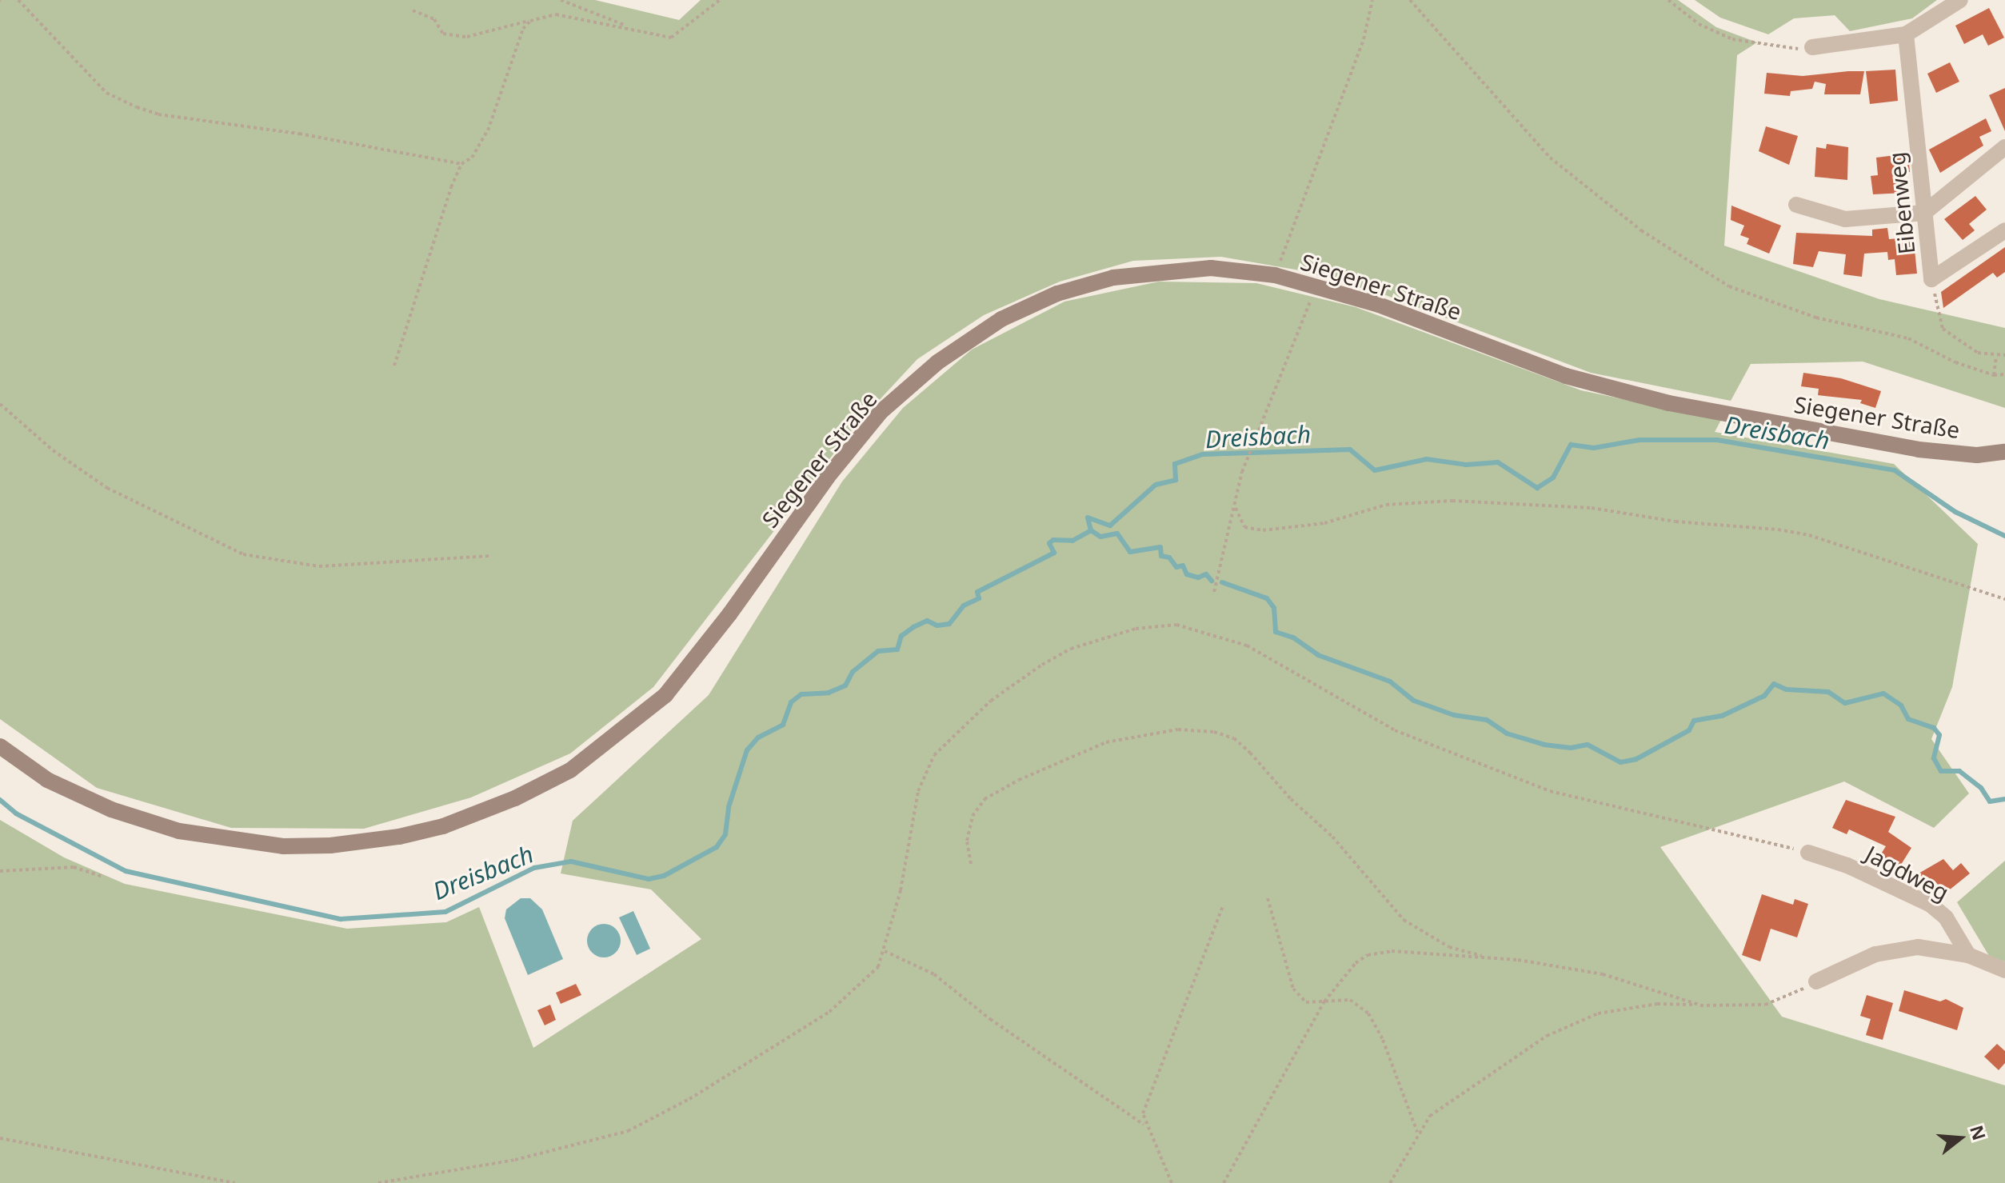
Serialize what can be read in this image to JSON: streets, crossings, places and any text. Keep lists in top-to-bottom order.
{
  "streets": {
    "main road": ["Siegener Straße"],
    "street": ["Eibenweg", "Jagdweg"]
  },
  "water": ["Dreisbach"],
  "north": "right"
}
